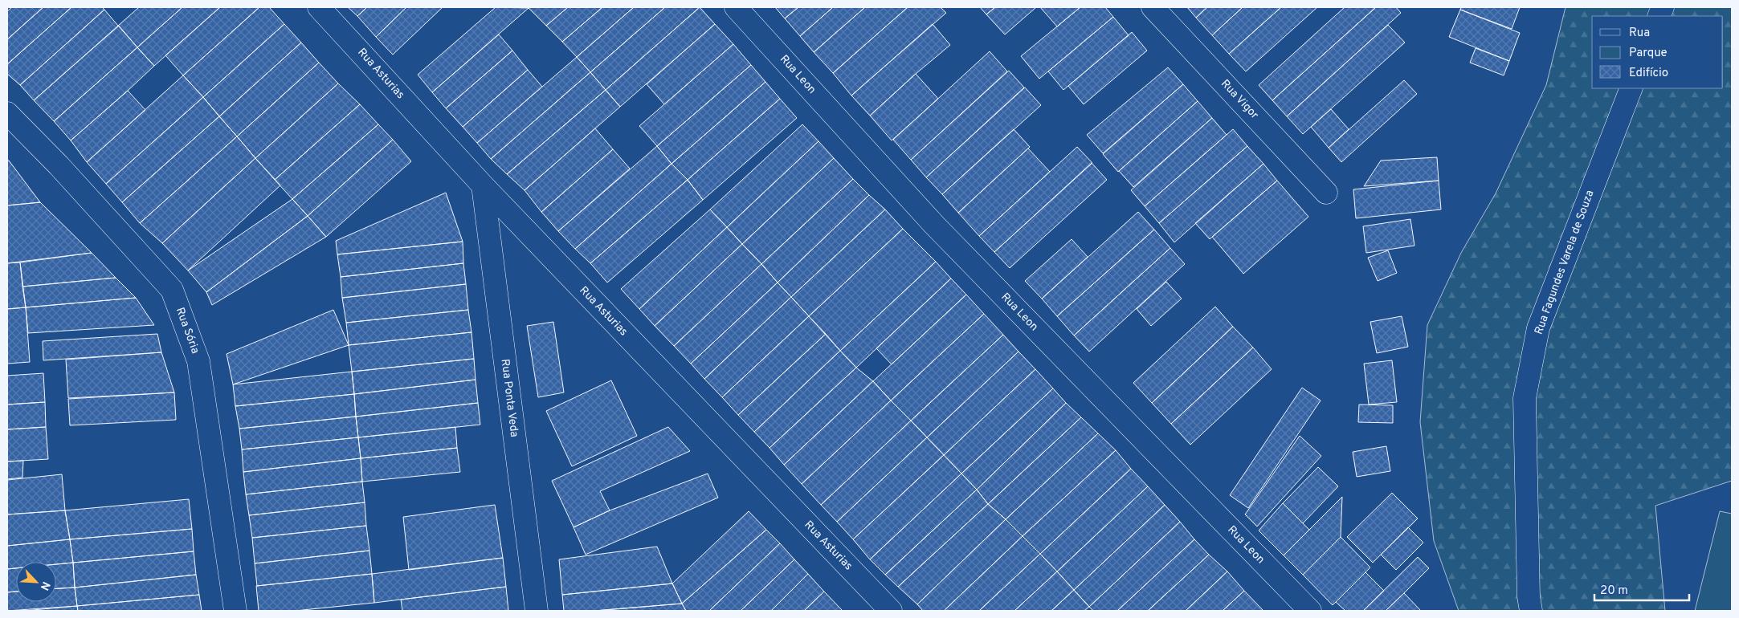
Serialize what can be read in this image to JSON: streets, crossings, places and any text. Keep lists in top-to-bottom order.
{
  "streets": {
    "street": [
      "Rua Asturias",
      "Rua Leon",
      "Rua Vigor",
      "Rua Fagundes Varela de Souza",
      "Rua Sória",
      "Rua Ponta Veda"
    ]
  },
  "crossings": [
    ["Rua Asturias", "Rua Ponta Veda"]
  ],
  "legend": ["Rua", "Parque", "Edifício"],
  "scale_bar": "20 m",
  "north": "bottom right"
}
